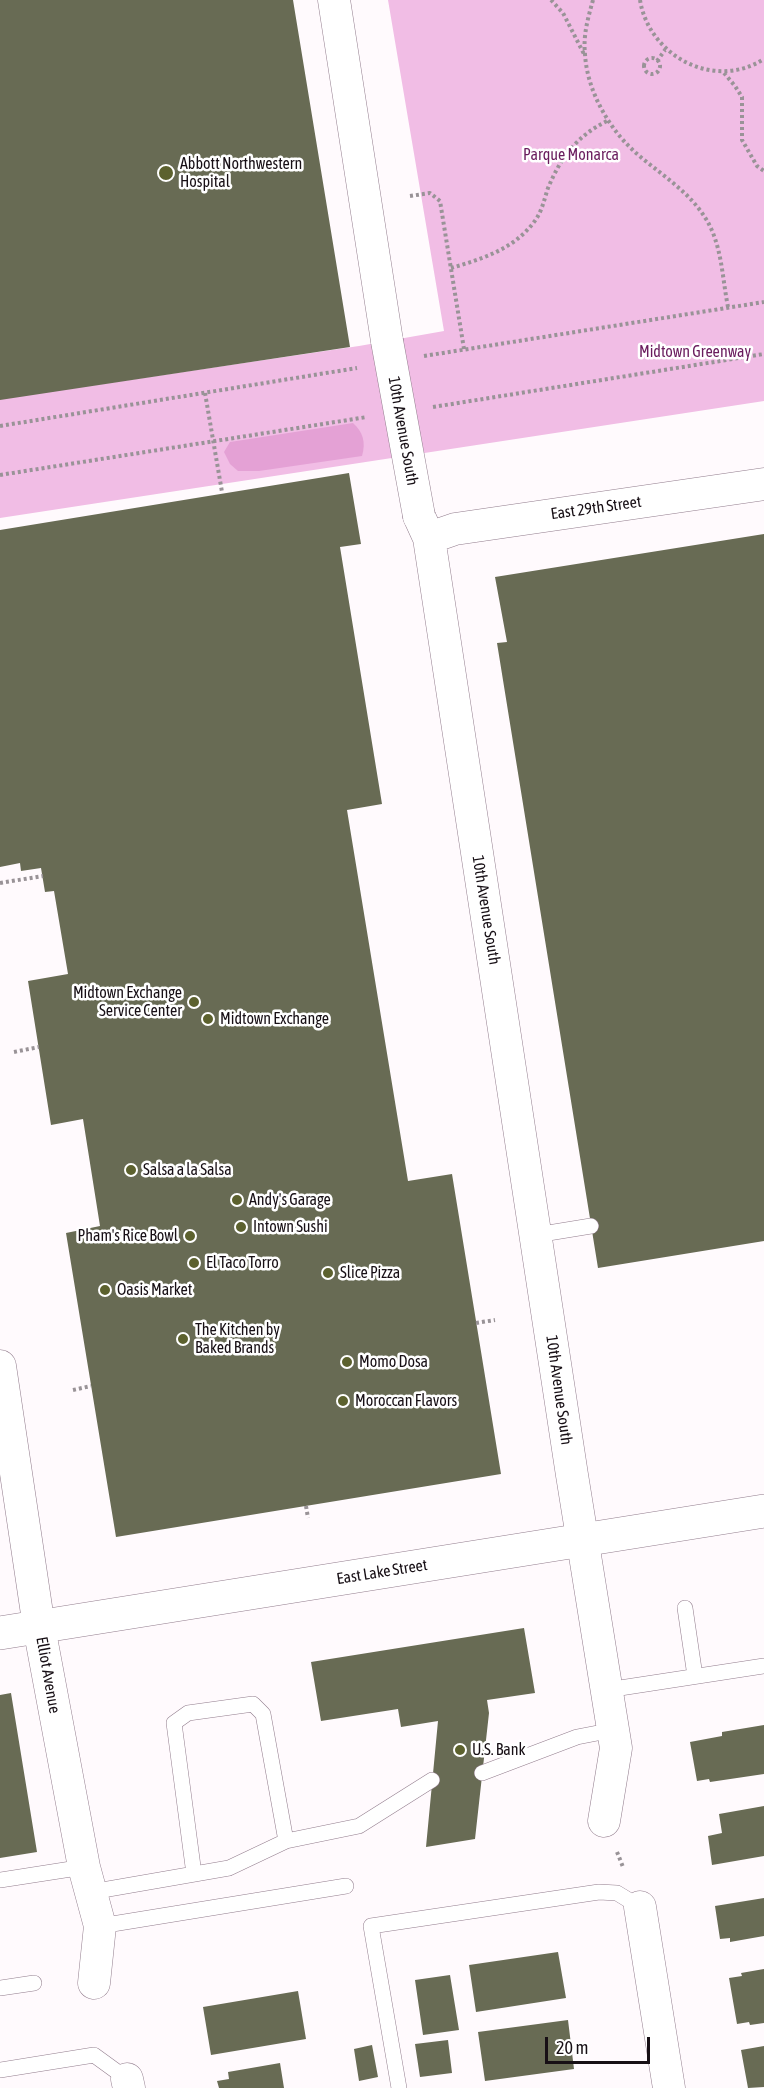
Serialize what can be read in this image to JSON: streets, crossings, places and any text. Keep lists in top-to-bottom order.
{
  "streets": {
    "main road": ["East Lake Street"],
    "street": ["10th Avenue South", "East 29th Street", "Elliot Avenue"]
  },
  "crossings": [
    ["10th Avenue South", "East 29th Street"],
    ["10th Avenue South", "East Lake Street"],
    ["East Lake Street", "Elliot Avenue"]
  ],
  "parks": ["Parque Monarca", "Midtown Greenway"],
  "places": [
    "Abbott Northwestern Hospital",
    "Midtown Exchange Service Center",
    "Midtown Exchange",
    "Salsa a la Salsa",
    "Andy's Garage",
    "Intown Sushi",
    "Pham's Rice Bowl",
    "El Taco Torro",
    "Slice Pizza",
    "Oasis Market",
    "The Kitchen by Baked Brands",
    "Momo Dosa",
    "Moroccan Flavors",
    "U.S. Bank"
  ],
  "scale_bar": "20 m"
}
